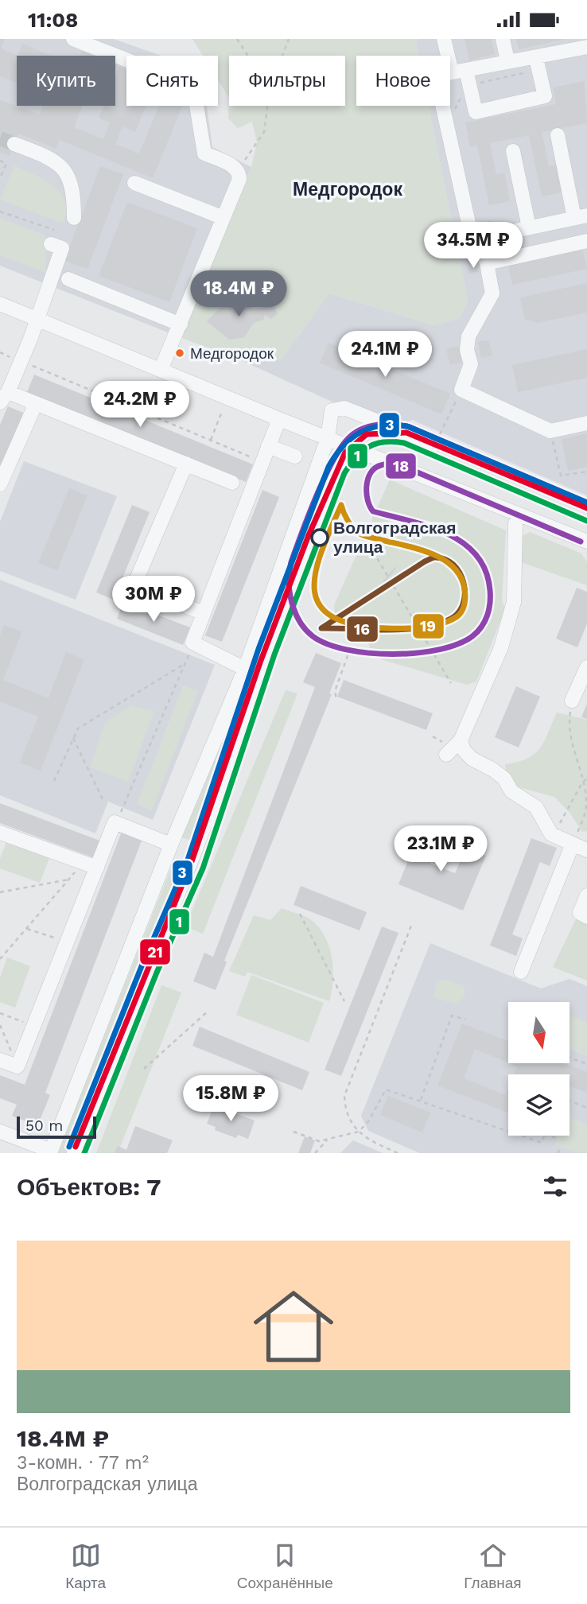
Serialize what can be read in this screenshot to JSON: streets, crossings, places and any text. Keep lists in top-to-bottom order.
{
  "districts": ["Медгородок"],
  "places": ["Медгородок", "Волгоградская улица"],
  "lines": [
    "transit line 18",
    "transit line 3",
    "transit line 21",
    "transit line 1",
    "transit line 19",
    "transit line 16"
  ],
  "scale_bar": "50 m",
  "north": "bottom",
  "page": {
    "status": "11:08",
    "chip": [
      "Купить",
      "Снять",
      "Фильтры",
      "Новое"
    ],
    "price": [
      "34.5M ₽",
      "18.4M ₽",
      "24.1M ₽",
      "24.2M ₽",
      "30M ₽",
      "23.1M ₽",
      "15.8M ₽"
    ],
    "scale": "50 m",
    "heading": "Объектов: 7",
    "list": [
      {
        "name": "18.4M ₽",
        "note": "3-комн. · 77 m² · Волгоградская улица"
      }
    ],
    "tabs": ["Карта", "Сохранённые", "Главная"]
  }
}
